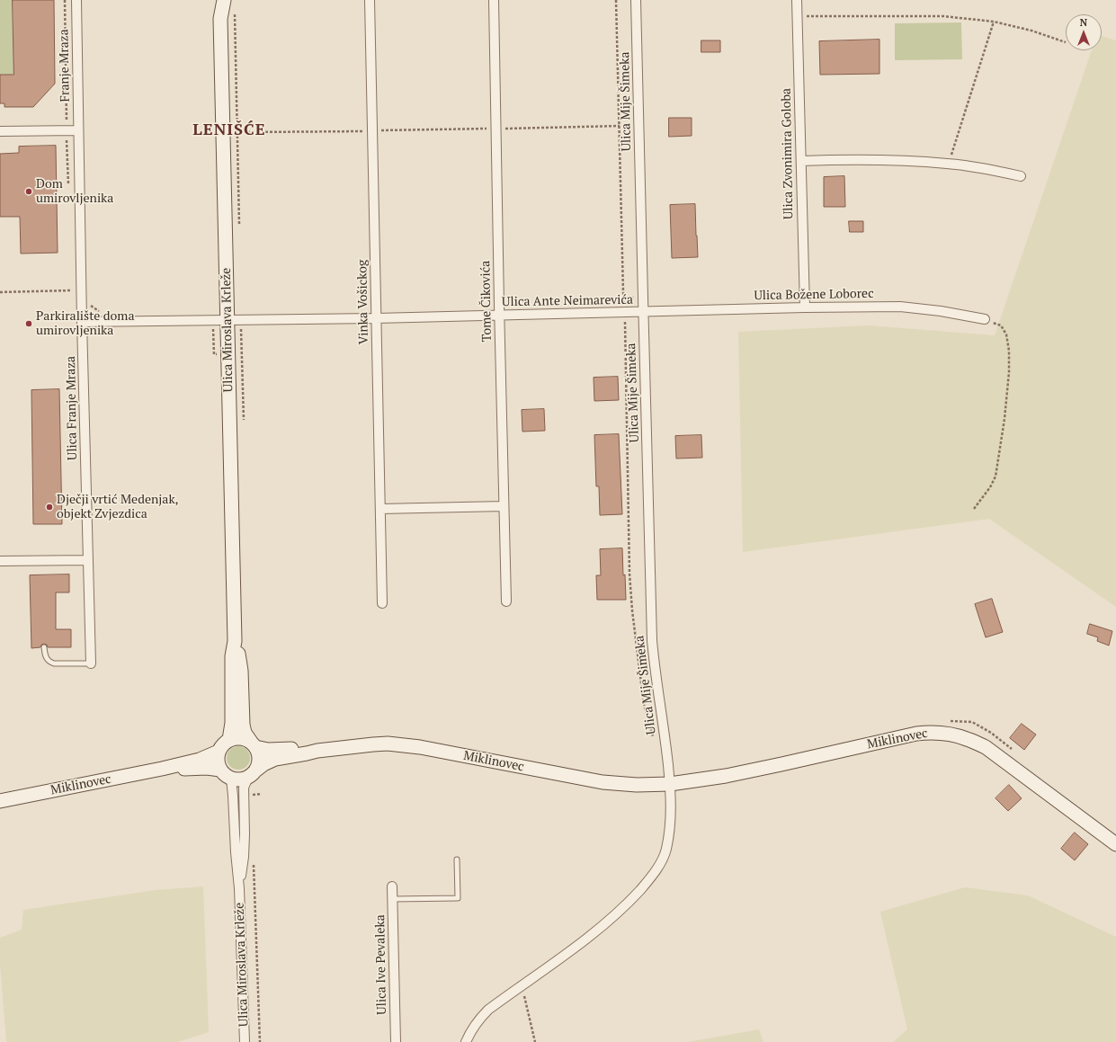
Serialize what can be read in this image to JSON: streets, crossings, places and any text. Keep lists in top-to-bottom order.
{
  "streets": {
    "main road": ["Ulica Miroslava Krleže", "Miklinovec"],
    "street": [
      "Franje Mraza",
      "Ulica Mije Šimeka",
      "Ulica Zvonimira Goloba",
      "Ulica Božene Loborec",
      "Tome Čikovića",
      "Ulica Ante Neimarevića",
      "Vinka Vošickog",
      "Ulica Franje Mraza",
      "Ulica Ive Pevaleka"
    ]
  },
  "crossings": [
    ["Franje Mraza", "Ulica Franje Mraza"],
    ["Ulica Mije Šimeka", "Ulica Božene Loborec"],
    ["Ulica Mije Šimeka", "Ulica Ante Neimarevića"],
    ["Ulica Mije Šimeka", "Miklinovec"],
    ["Ulica Zvonimira Goloba", "Ulica Božene Loborec"],
    ["Ulica Božene Loborec", "Ulica Ante Neimarevića"],
    ["Tome Čikovića", "Ulica Ante Neimarevića"],
    ["Ulica Ante Neimarevića", "Vinka Vošickog"],
    ["Ulica Ante Neimarevića", "Ulica Miroslava Krleže"],
    ["Ulica Ante Neimarevića", "Ulica Franje Mraza"],
    ["Ulica Miroslava Krleže", "Miklinovec"]
  ],
  "districts": ["LENIŠĆE"],
  "places": ["Dom umirovljenika", "Parkiralište doma umirovljenika", "Dječji vrtić Medenjak, objekt Zvjezdica"],
  "north": "top"
}
